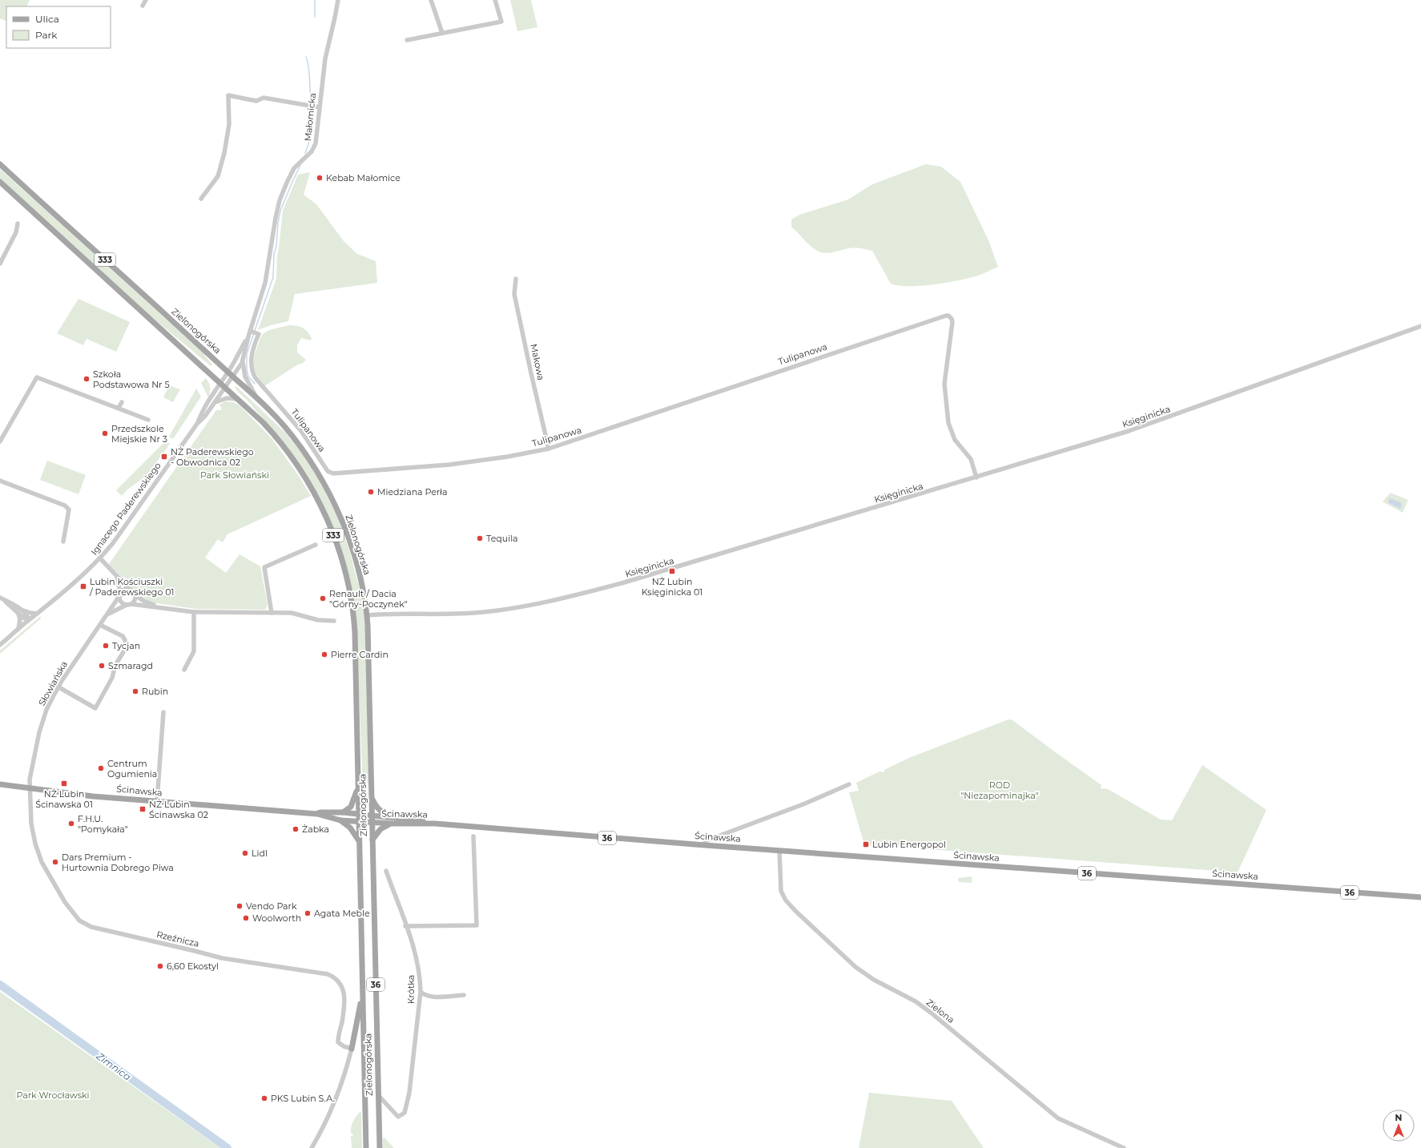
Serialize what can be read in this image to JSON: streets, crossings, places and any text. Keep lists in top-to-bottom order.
{
  "streets": {
    "main road": [
      "333",
      "Zielonogórska",
      "Ścinawska",
      "36"
    ],
    "street": [
      "Małomicka",
      "Tulipanowa",
      "Makowa",
      "Księginicka",
      "Ignacego Paderewskiego",
      "Słowiańska",
      "Rzeźnicza",
      "Krótka",
      "Zielona"
    ]
  },
  "crossings": [
    ["Małomicka", "Zielonogórska"],
    ["Małomicka", "Tulipanowa"],
    ["Małomicka", "Ignacego Paderewskiego"],
    ["Zielonogórska", "Księginicka"],
    ["Zielonogórska", "Ścinawska"],
    ["Zielonogórska", "36"],
    ["Zielonogórska", "Krótka"],
    ["Tulipanowa", "Makowa"],
    ["Tulipanowa", "Księginicka"],
    ["Słowiańska", "Ścinawska"],
    ["Słowiańska", "Rzeźnicza"],
    ["Ścinawska", "36"],
    ["Ścinawska", "Rzeźnicza"],
    ["Ścinawska", "Zielona"]
  ],
  "water": ["Zimnica"],
  "parks": ["Park Słowiański", "ROD \"Niezapominajka\"", "Park Wrocławski"],
  "places": {
    "other": [
      "Kebab Małomice",
      "Szkoła Podstawowa Nr 5",
      "Przedszkole Miejskie Nr 3",
      "Miedziana Perła",
      "Tequila",
      "Renault / Dacia \"Górny-Poczynek\"",
      "Tycjan",
      "Pierre Cardin",
      "Szmaragd",
      "Rubin",
      "Centrum Ogumienia",
      "F.H.U. \"Pomykała\"",
      "Żabka",
      "Lidl",
      "Dars Premium - Hurtownia Dobrego Piwa",
      "Vendo Park",
      "Agata Meble",
      "Woolworth",
      "6,60 Ekostyl",
      "PKS Lubin S.A."
    ],
    "transit": [
      "NŻ Paderewskiego - Obwodnica 02",
      "NŻ Lubin Księginicka 01",
      "Lubin Kościuszki / Paderewskiego 01",
      "NŻ Lubin Ścinawska 01",
      "NŻ Lubin Ścinawska 02",
      "Lubin Energopol"
    ]
  },
  "legend": ["Ulica", "Park"],
  "north": "top"
}
